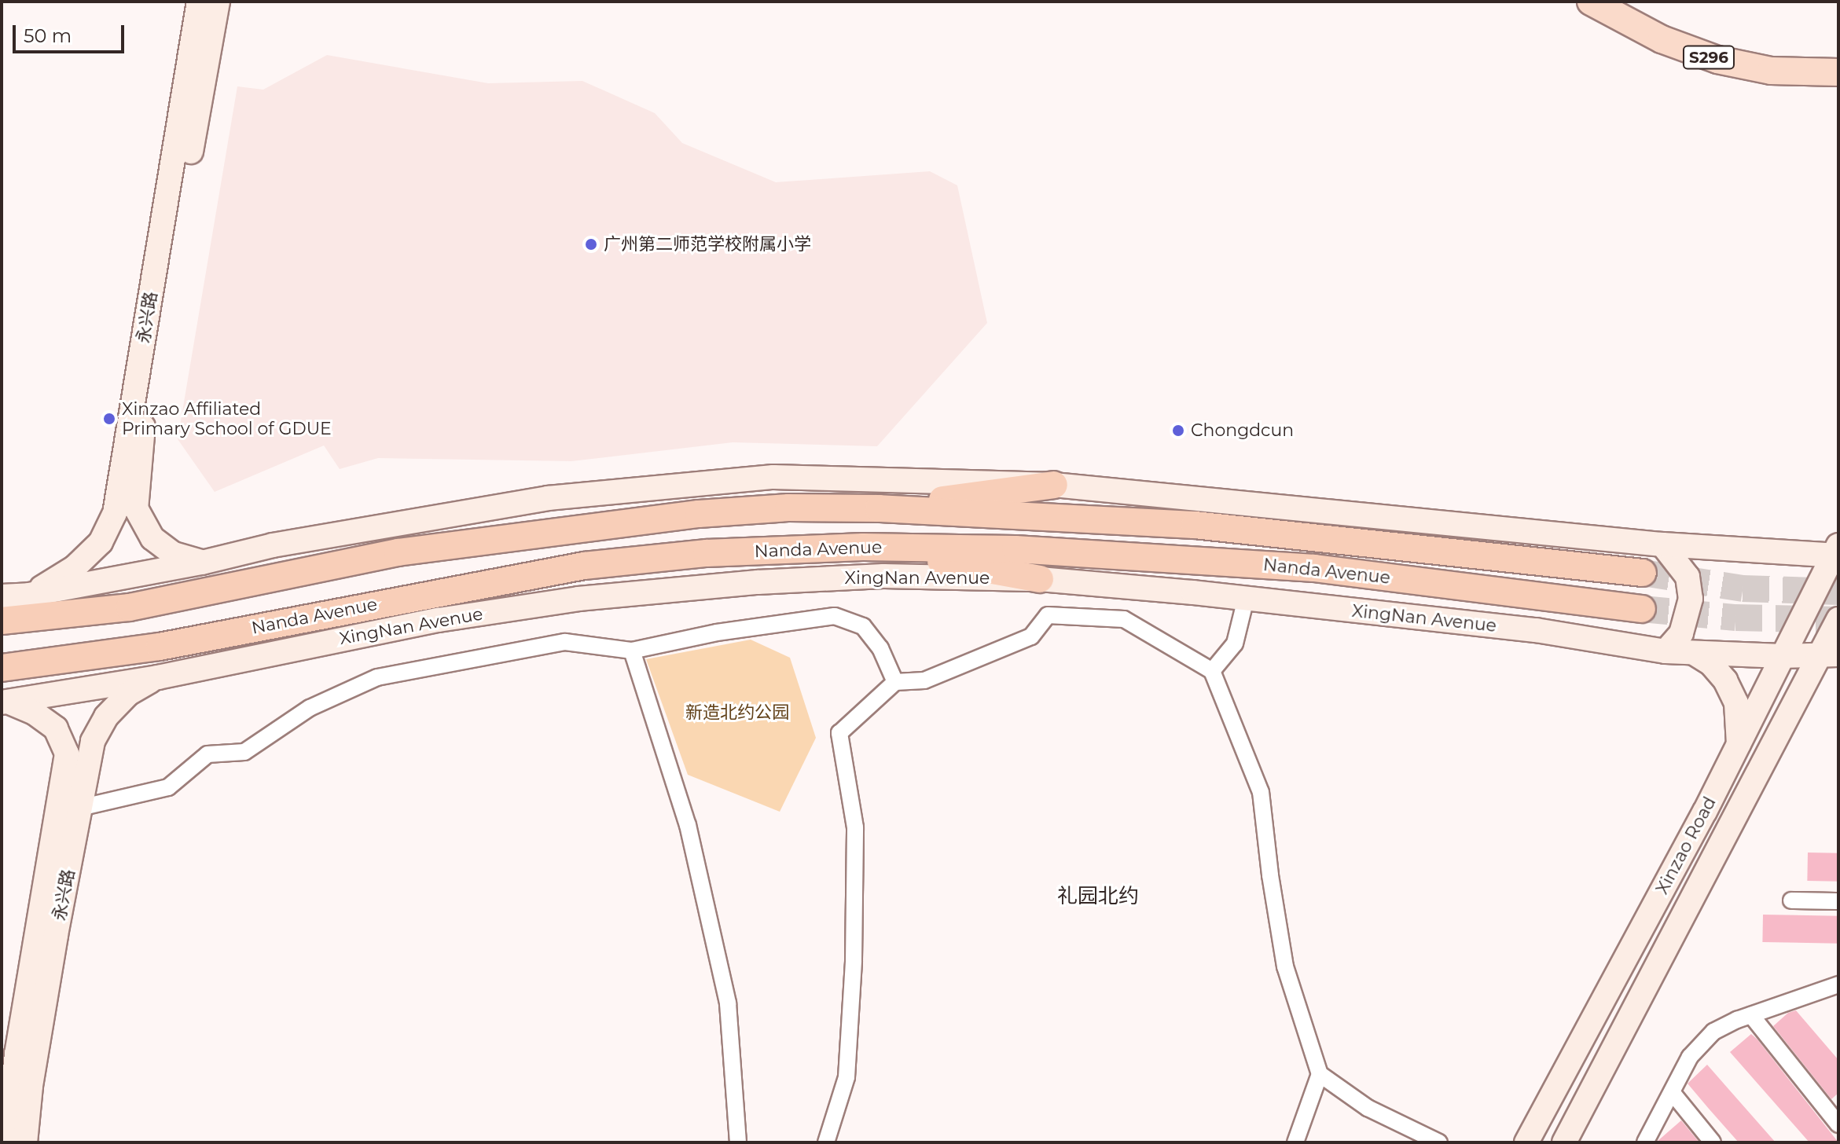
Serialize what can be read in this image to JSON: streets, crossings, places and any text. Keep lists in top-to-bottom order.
{
  "streets": {
    "highway": ["Nanda Avenue"],
    "main road": [
      "S296",
      "永兴路",
      "XingNan Avenue",
      "Xinzao Road"
    ]
  },
  "crossings": [
    ["永兴路", "XingNan Avenue"],
    ["XingNan Avenue", "Xinzao Road"]
  ],
  "districts": ["礼园北约"],
  "parks": ["新造北约公园"],
  "places": ["广州第二师范学校附属小学", "Xinzao Affiliated Primary School of GDUE", "Chongdcun"],
  "scale_bar": "50 m"
}
